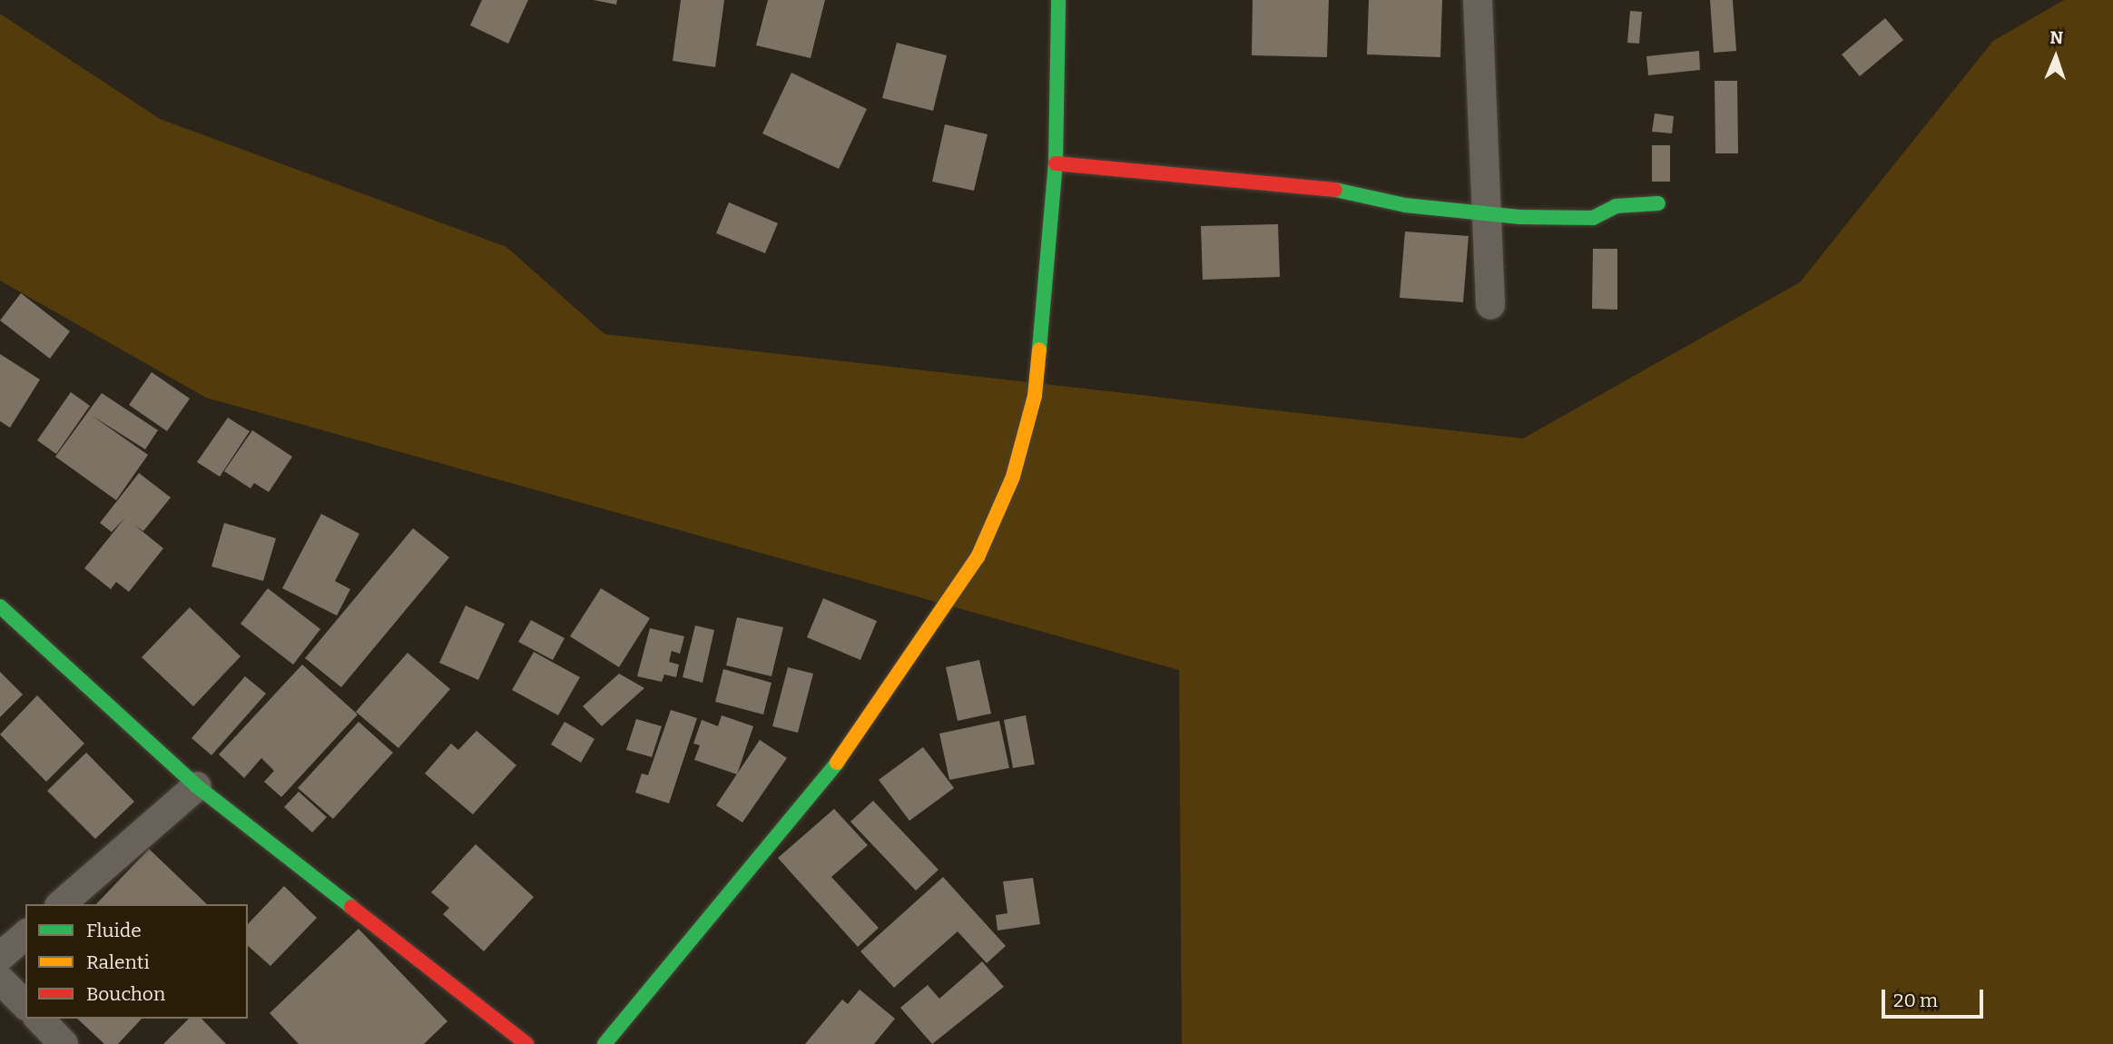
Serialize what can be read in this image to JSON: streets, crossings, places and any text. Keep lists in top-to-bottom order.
{
  "legend": ["Fluide", "Ralenti", "Bouchon"],
  "scale_bar": "20 m",
  "north": "top"
}
